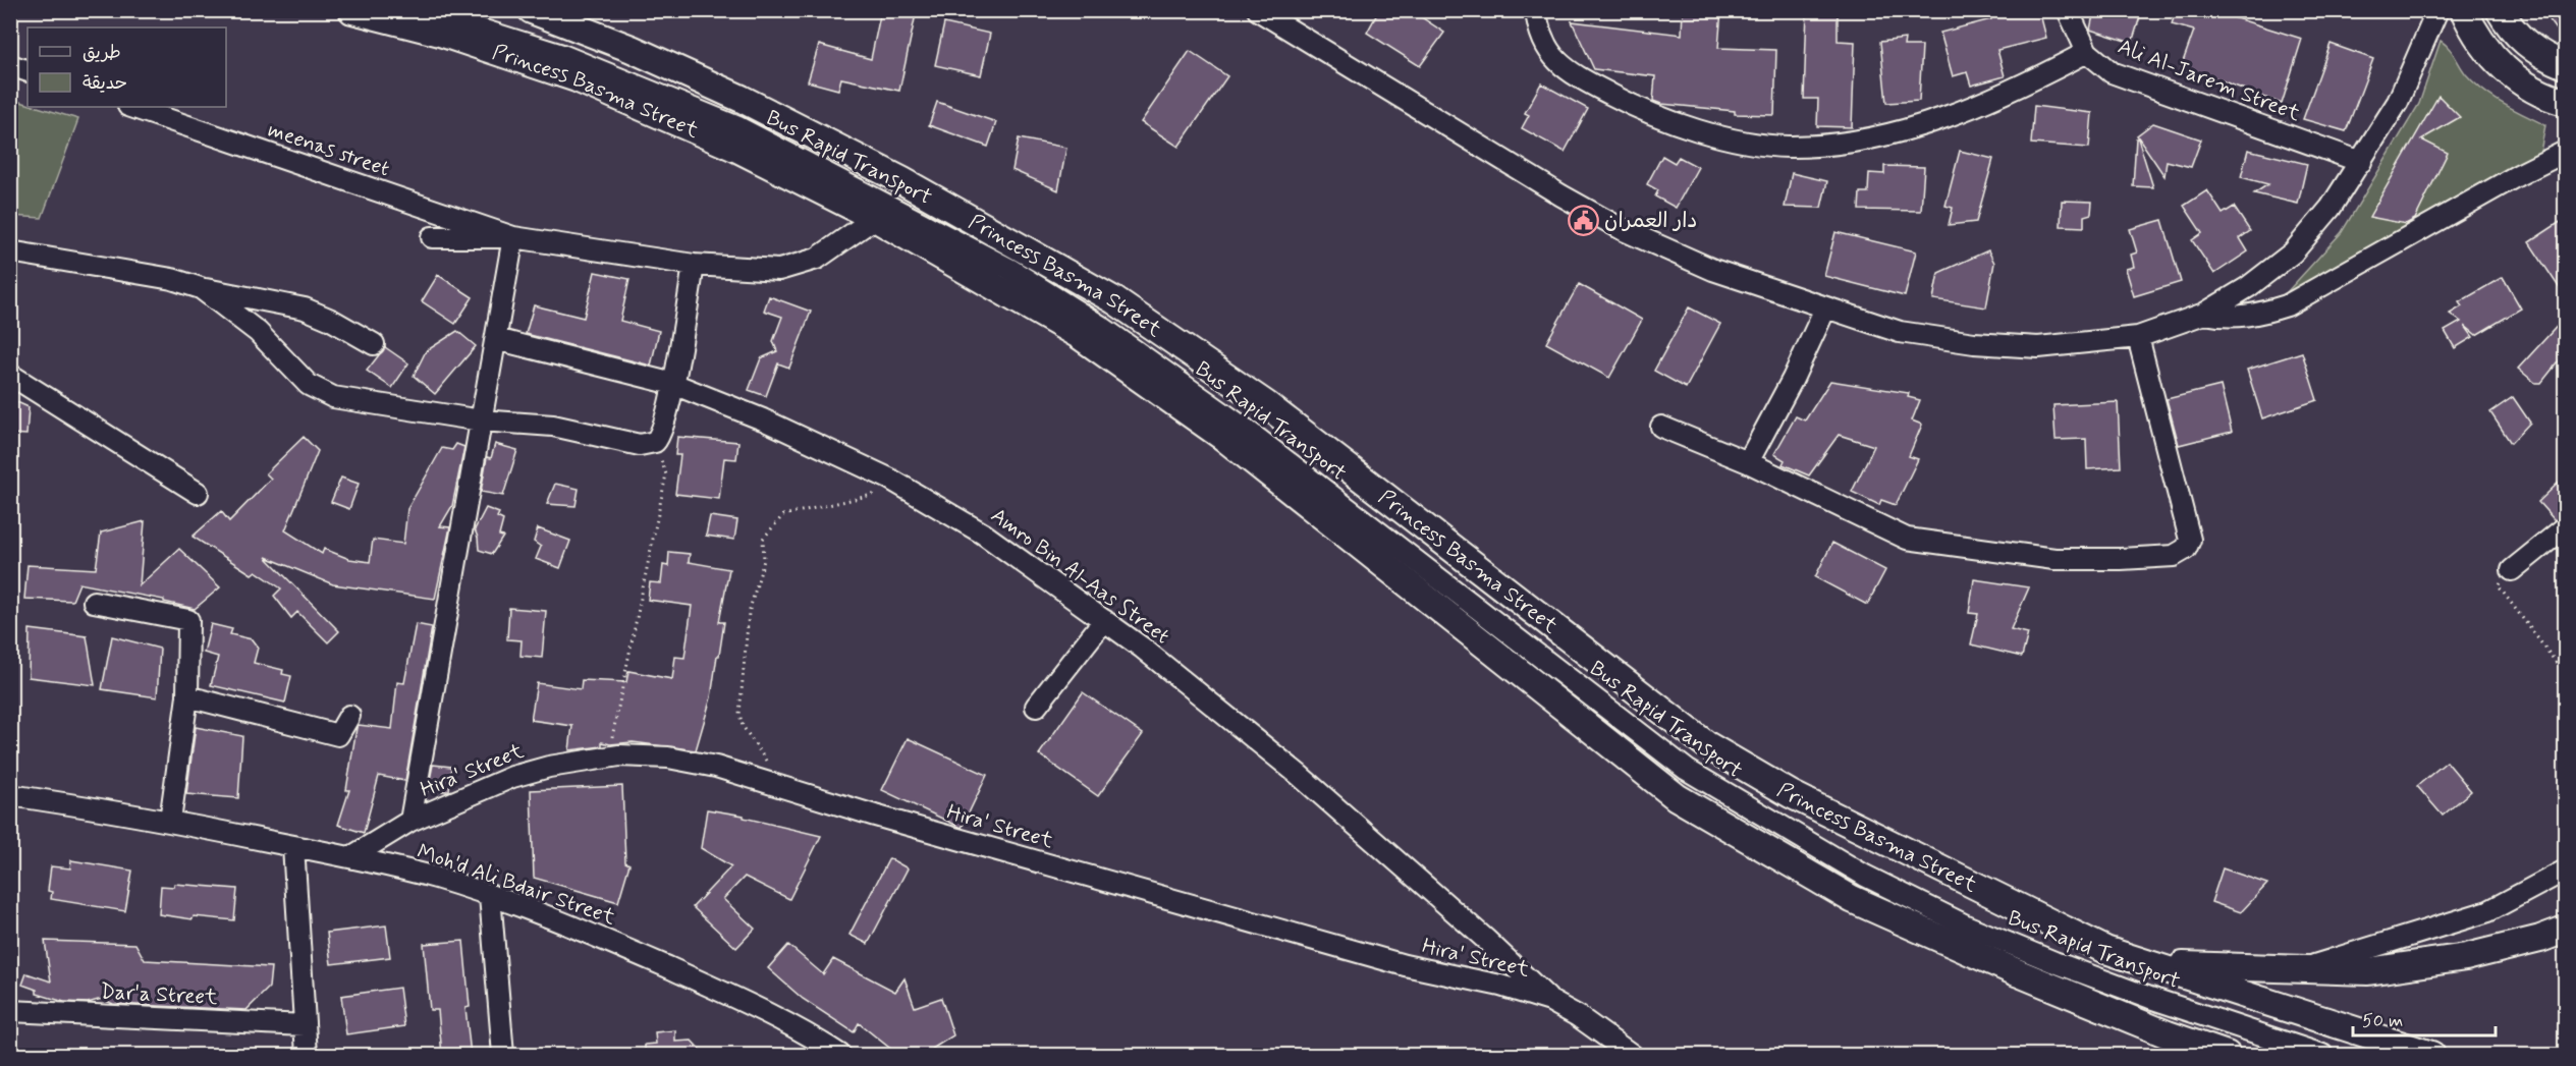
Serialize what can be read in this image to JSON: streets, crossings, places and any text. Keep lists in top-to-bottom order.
{
  "streets": {
    "main road": ["Princess Basma Street"],
    "street": [
      "Ali Al-Jarem Street",
      "meenas street",
      "Bus Rapid Transport",
      "Amro Bin Al-Aas Street",
      "Hira' Street",
      "Moh'd Ali Bdair Street",
      "Dar'a Street"
    ]
  },
  "crossings": [
    ["Amro Bin Al-Aas Street", "Hira' Street"],
    ["Hira' Street", "Moh'd Ali Bdair Street"]
  ],
  "places": {
    "public building": ["دار العمران"]
  },
  "legend": ["طريق", "حديقة"],
  "scale_bar": "50 m"
}
